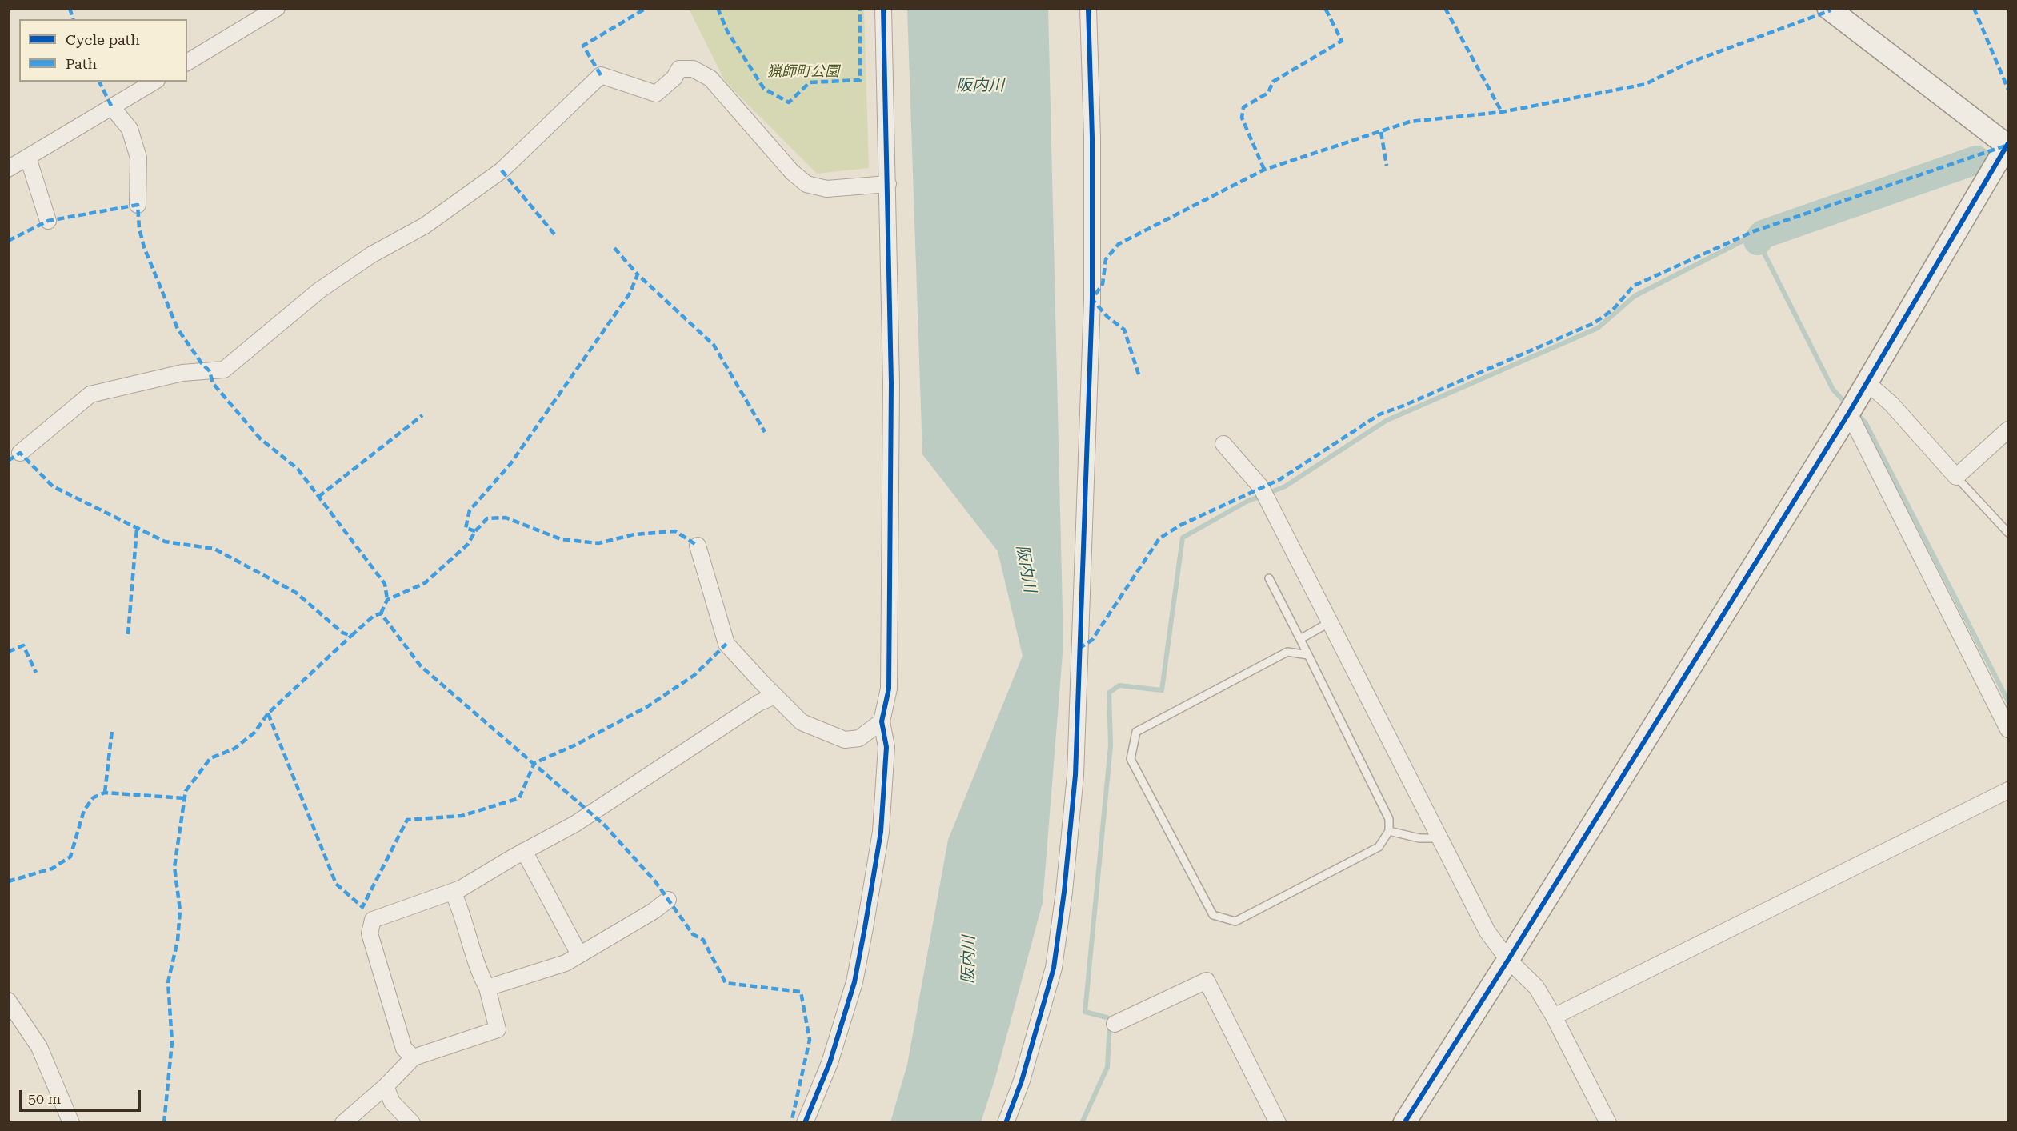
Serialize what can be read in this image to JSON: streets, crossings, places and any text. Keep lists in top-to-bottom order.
{
  "water": ["阪内川"],
  "parks": ["猟師町公園"],
  "legend": ["Cycle path", "Path"],
  "scale_bar": "50 m"
}
